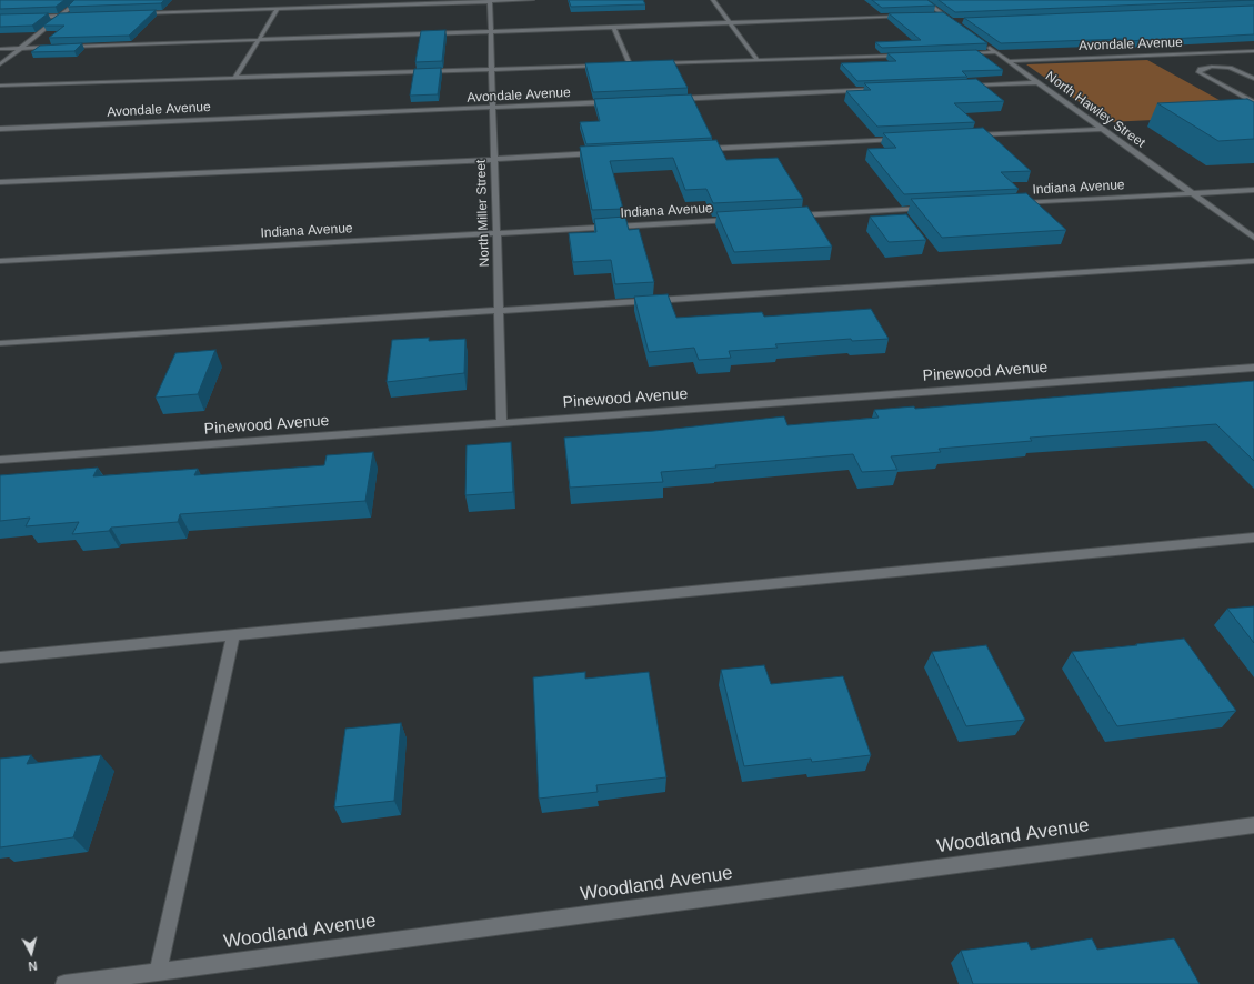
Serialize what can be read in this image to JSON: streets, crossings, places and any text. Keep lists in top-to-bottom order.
{
  "streets": {
    "street": [
      "Avondale Avenue",
      "North Hawley Street",
      "Indiana Avenue",
      "North Miller Street",
      "Pinewood Avenue",
      "Woodland Avenue"
    ]
  },
  "crossings": [
    ["Avondale Avenue", "North Hawley Street"],
    ["Avondale Avenue", "North Miller Street"],
    ["North Hawley Street", "Indiana Avenue"],
    ["Indiana Avenue", "North Miller Street"],
    ["North Miller Street", "Pinewood Avenue"]
  ],
  "north": "bottom"
}
